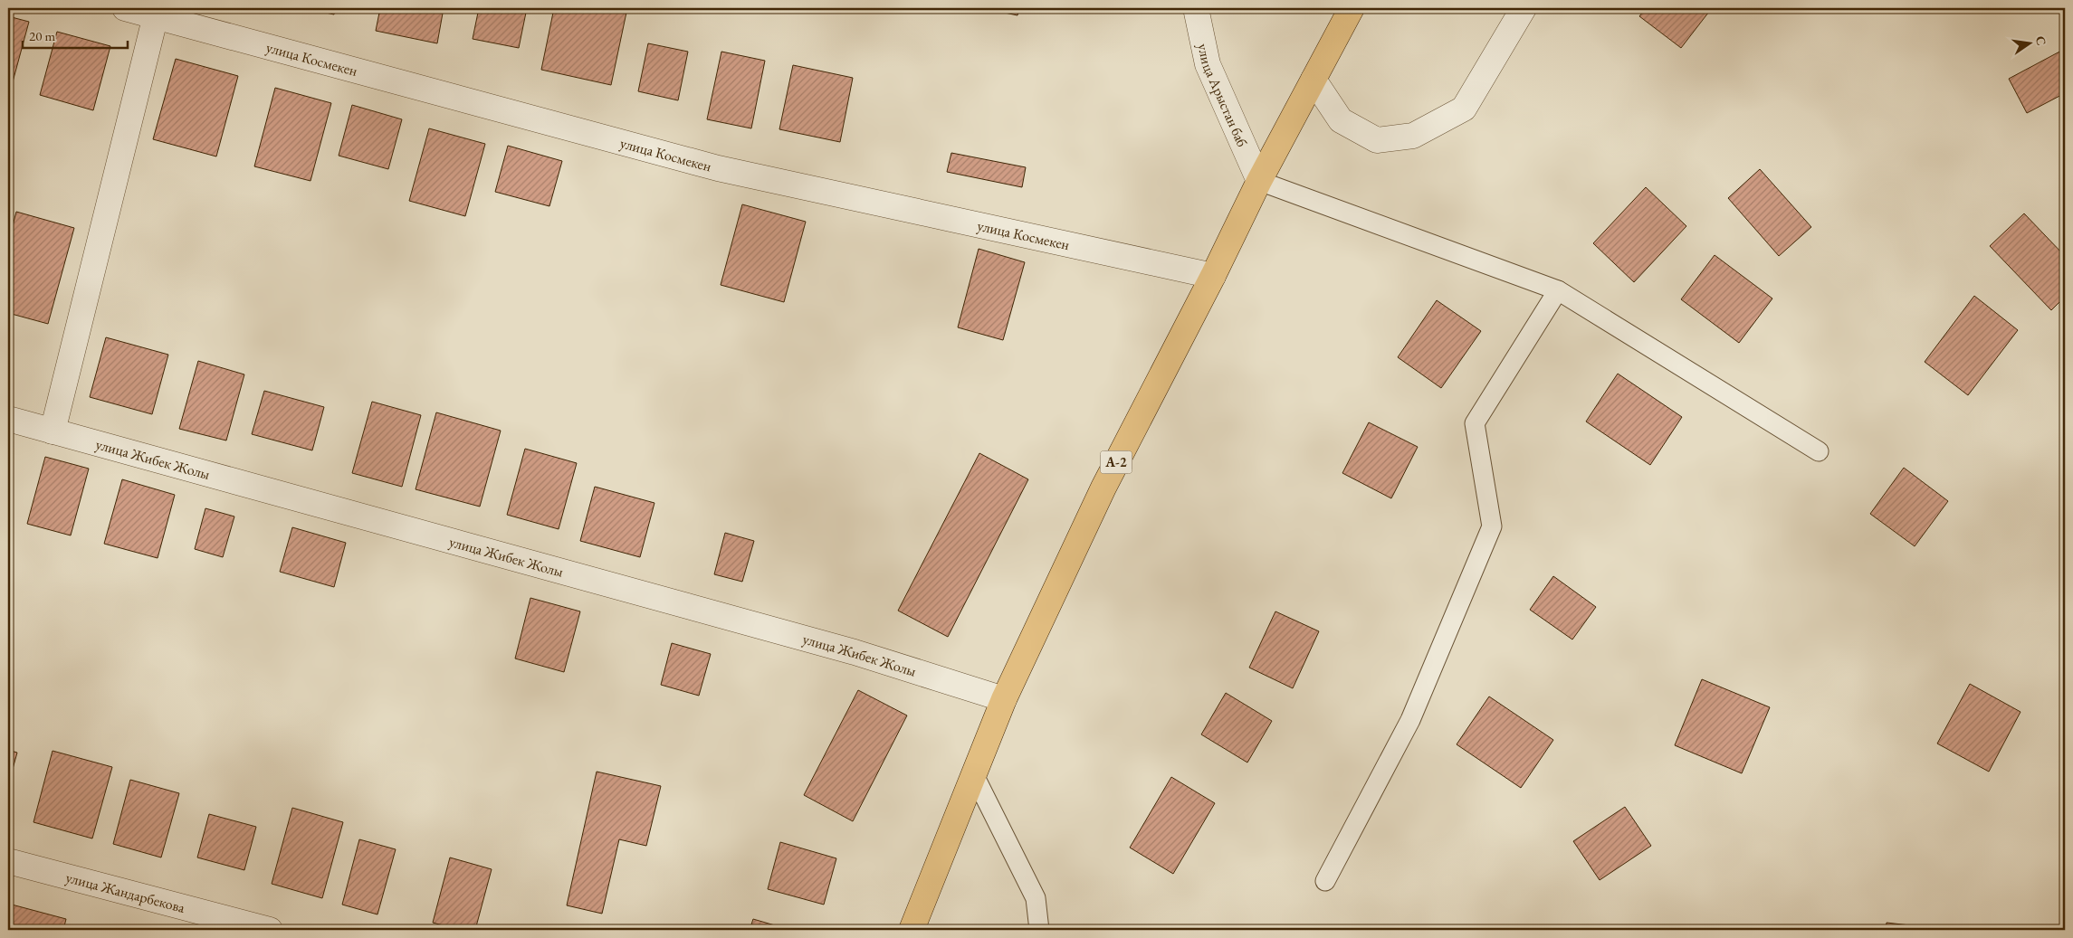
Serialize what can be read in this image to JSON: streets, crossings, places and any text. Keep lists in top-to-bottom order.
{
  "streets": {
    "highway": ["A-2"],
    "street": [
      "улица Космекен",
      "улица Арыстан баб",
      "улица Жибек Жолы",
      "улица Жандарбекова"
    ]
  },
  "crossings": [
    ["улица Космекен", "A-2"],
    ["улица Арыстан баб", "A-2"],
    ["улица Жибек Жолы", "A-2"]
  ],
  "scale_bar": "20 m",
  "north": "right"
}
